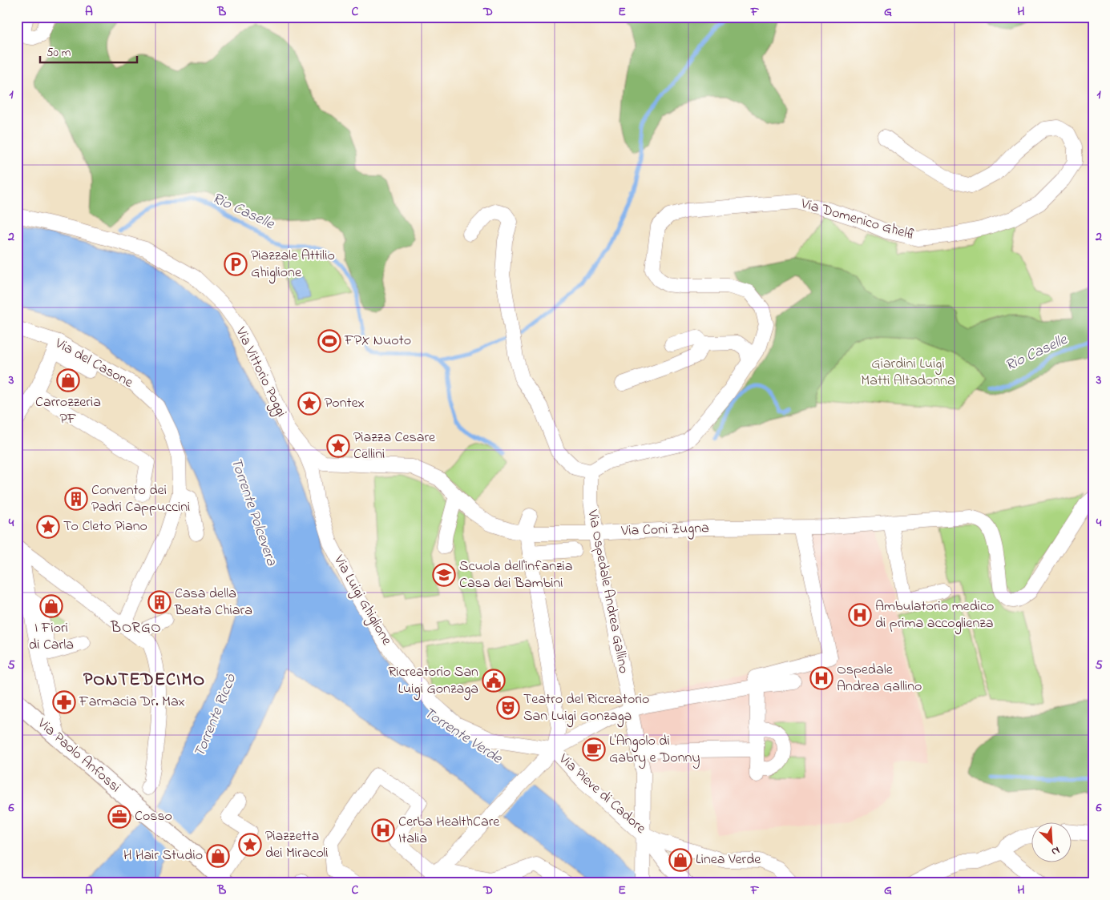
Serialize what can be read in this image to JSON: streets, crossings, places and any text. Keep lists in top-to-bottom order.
{
  "streets": {
    "main road": ["Via Paolo Anfossi"],
    "street": [
      "Via Domenico Ghelfi",
      "Via del Casone",
      "Via Vittorio Poggi",
      "Via Coni Zugna",
      "Via Ospedale Andrea Gallino",
      "Via Luigi Ghiglione",
      "Via Pieve di Cadore"
    ]
  },
  "crossings": [
    ["Via Domenico Ghelfi", "Via Ospedale Andrea Gallino"],
    ["Via Vittorio Poggi", "Via Coni Zugna"],
    ["Via Vittorio Poggi", "Via Luigi Ghiglione"],
    ["Via Coni Zugna", "Via Ospedale Andrea Gallino"],
    ["Via Coni Zugna", "Via Luigi Ghiglione"],
    ["Via Ospedale Andrea Gallino", "Via Pieve di Cadore"],
    ["Via Luigi Ghiglione", "Via Pieve di Cadore"]
  ],
  "districts": ["BORGO", "PONTEDECIMO"],
  "water": [
    "Rio Caselle",
    "Torrente Polcevera",
    "Torrente Riccò",
    "Torrente Verde"
  ],
  "parks": ["Giardini Luigi Matti Altadonna"],
  "places": {
    "parking": ["Piazzale Attilio Ghiglione"],
    "sports": ["FPX Nuoto"],
    "shop": [
      "Carrozzeria PF",
      "I Fiori di Carla",
      "H Hair Studio",
      "Linea Verde"
    ],
    "place": [
      "Pontex",
      "Piazza Cesare Cellini",
      "To Cleto Piano",
      "Piazzetta dei Miracoli"
    ],
    "building": ["Convento dei Padri Cappuccini", "Casa della Beata Chiara"],
    "school or university": ["Scuola dell'infanzia Casa dei Bambini"],
    "hospital": ["Ambulatorio medico di prima accoglienza", "Ospedale Andrea Gallino", "Cerba HealthCare Italia"],
    "public building": ["Ricreatorio San Luigi Gonzaga"],
    "pharmacy": ["Farmacia Dr. Max"],
    "theatre": ["Teatro del Ricreatorio San Luigi Gonzaga"],
    "cafe": ["L'Angolo di Gabry e Donny"],
    "office": ["Cosso"]
  },
  "scale_bar": "50 m",
  "north": "bottom right",
  "grid": {
    "columns": [
      "A",
      "B",
      "C",
      "D",
      "E",
      "F",
      "G",
      "H"
    ],
    "rows": [
      "1",
      "2",
      "3",
      "4",
      "5",
      "6"
    ]
  }
}
